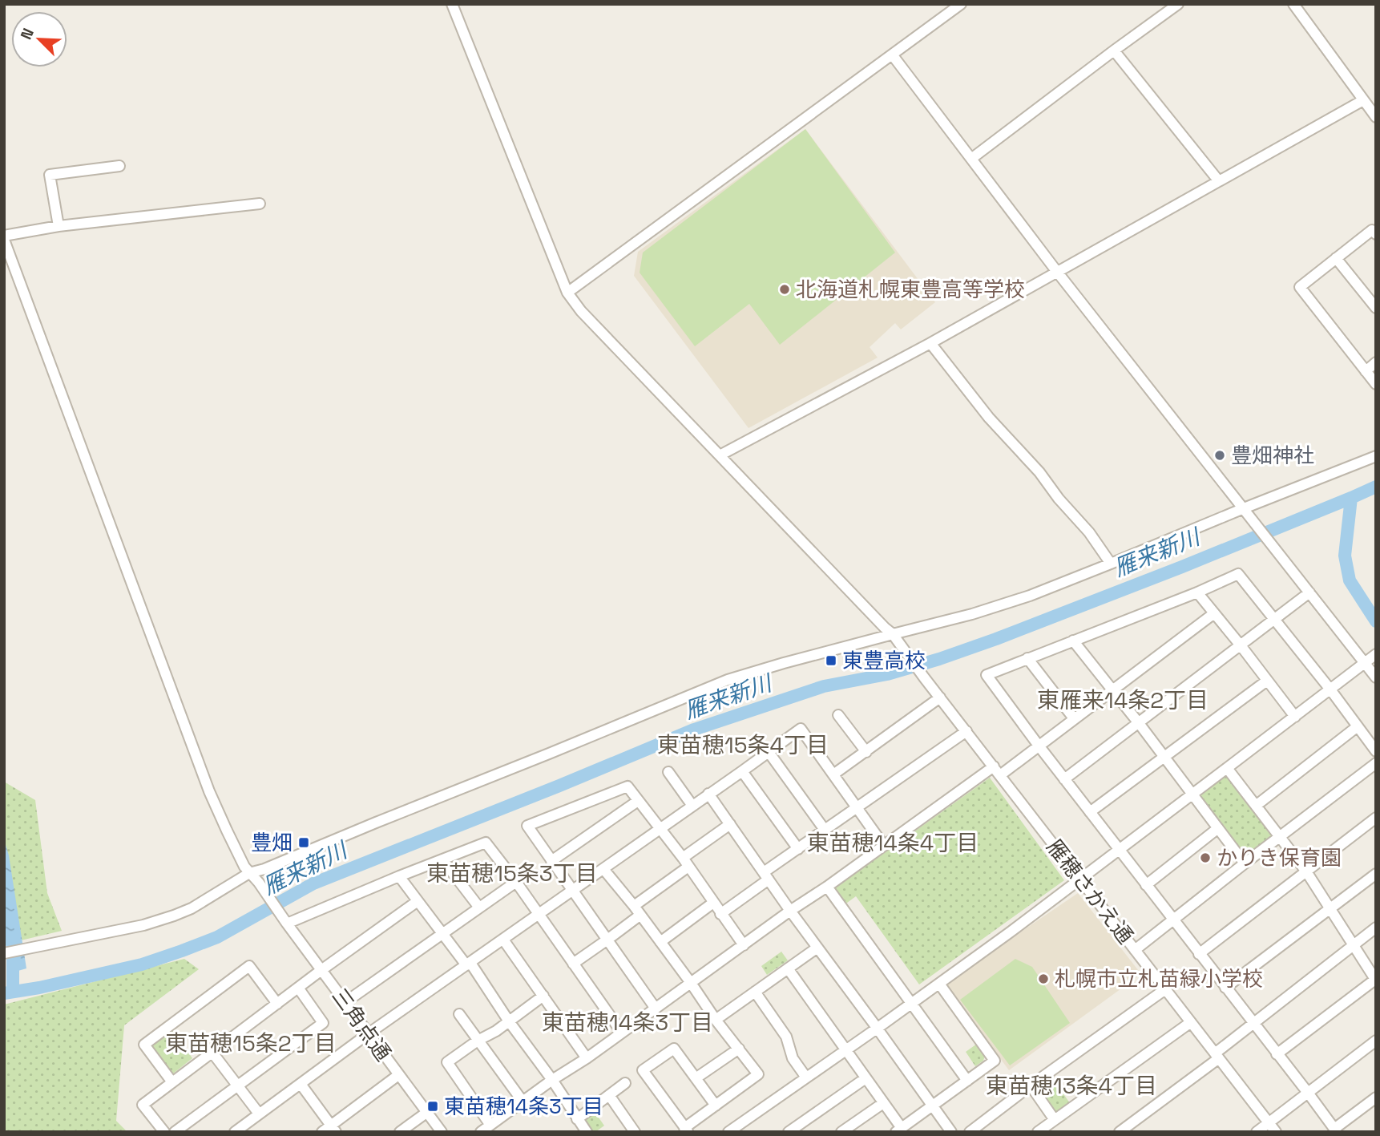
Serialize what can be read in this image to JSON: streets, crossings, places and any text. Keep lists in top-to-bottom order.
{
  "streets": {
    "street": ["雁穂さかえ通", "三角点通"]
  },
  "districts": [
    "東雁来14条2丁目",
    "東苗穂15条4丁目",
    "東苗穂14条4丁目",
    "東苗穂15条3丁目",
    "東苗穂14条3丁目",
    "東苗穂15条2丁目",
    "東苗穂13条4丁目"
  ],
  "water": ["雁来新川"],
  "places": {
    "other": [
      "北海道札幌東豊高等学校",
      "豊畑神社",
      "かりき保育園",
      "札幌市立札苗緑小学校"
    ],
    "transit": ["東豊高校", "豊畑", "東苗穂14条3丁目"]
  },
  "north": "top left"
}
